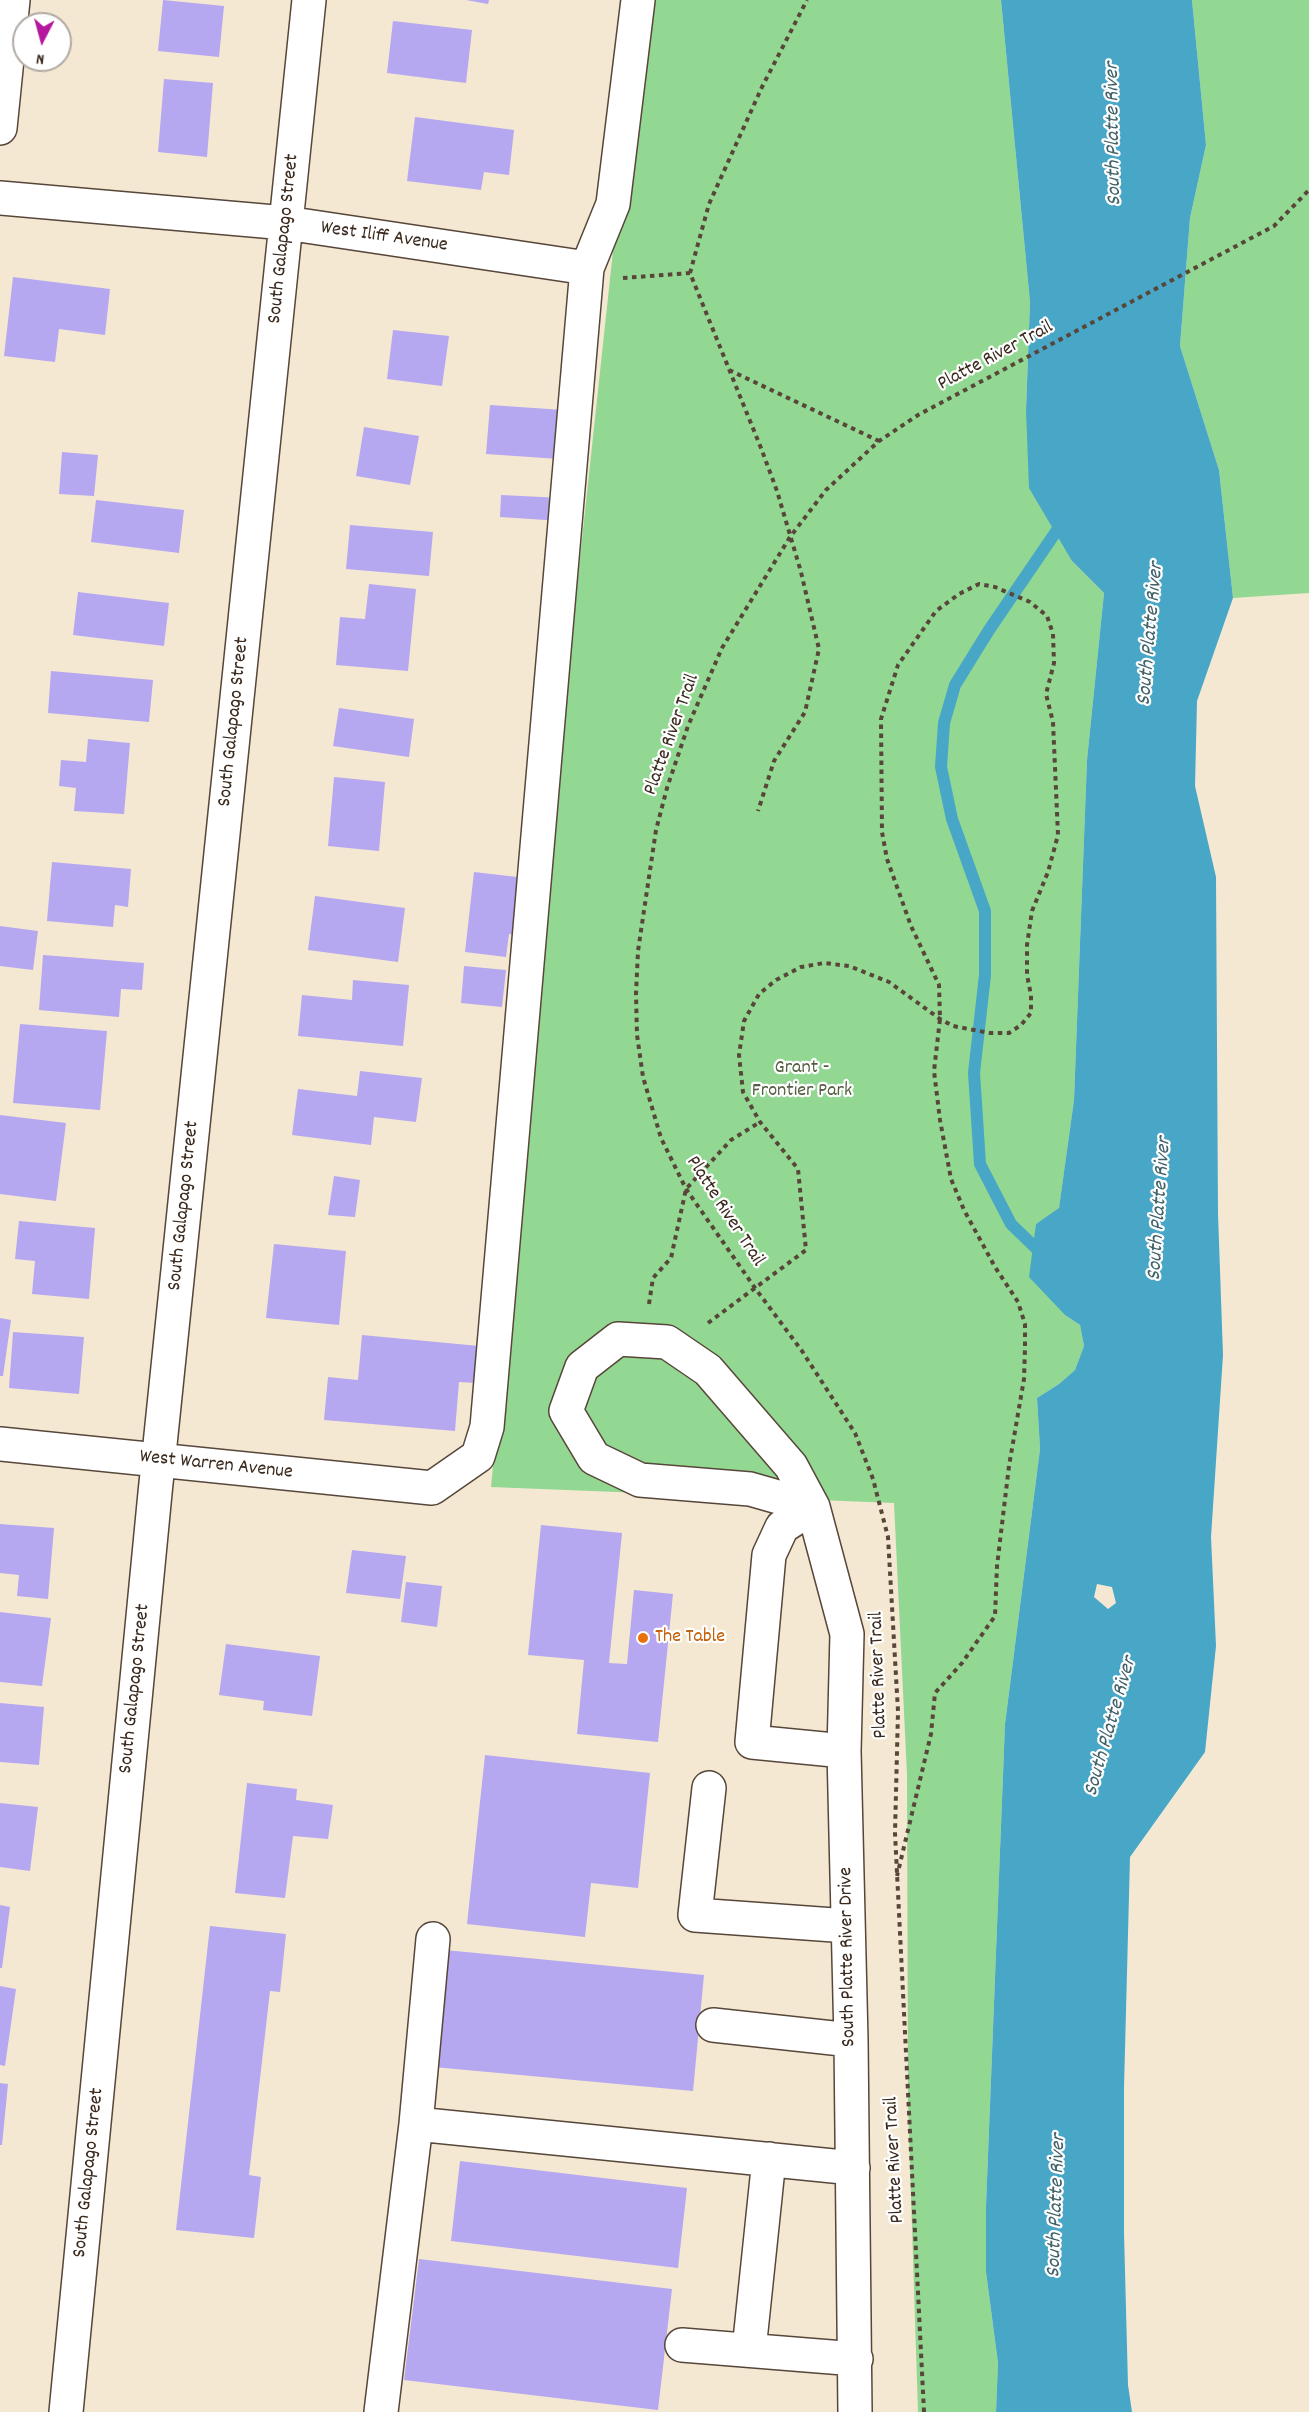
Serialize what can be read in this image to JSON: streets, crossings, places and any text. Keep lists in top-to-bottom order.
{
  "streets": {
    "street": [
      "West Iliff Avenue",
      "South Galapago Street",
      "West Warren Avenue",
      "South Platte River Drive"
    ],
    "path": ["Platte River Trail"]
  },
  "crossings": [
    ["West Iliff Avenue", "South Galapago Street"],
    ["West Iliff Avenue", "West Warren Avenue"],
    ["South Galapago Street", "West Warren Avenue"]
  ],
  "water": ["South Platte River"],
  "parks": ["Grant - Frontier Park"],
  "places": ["The Table"],
  "north": "bottom"
}
